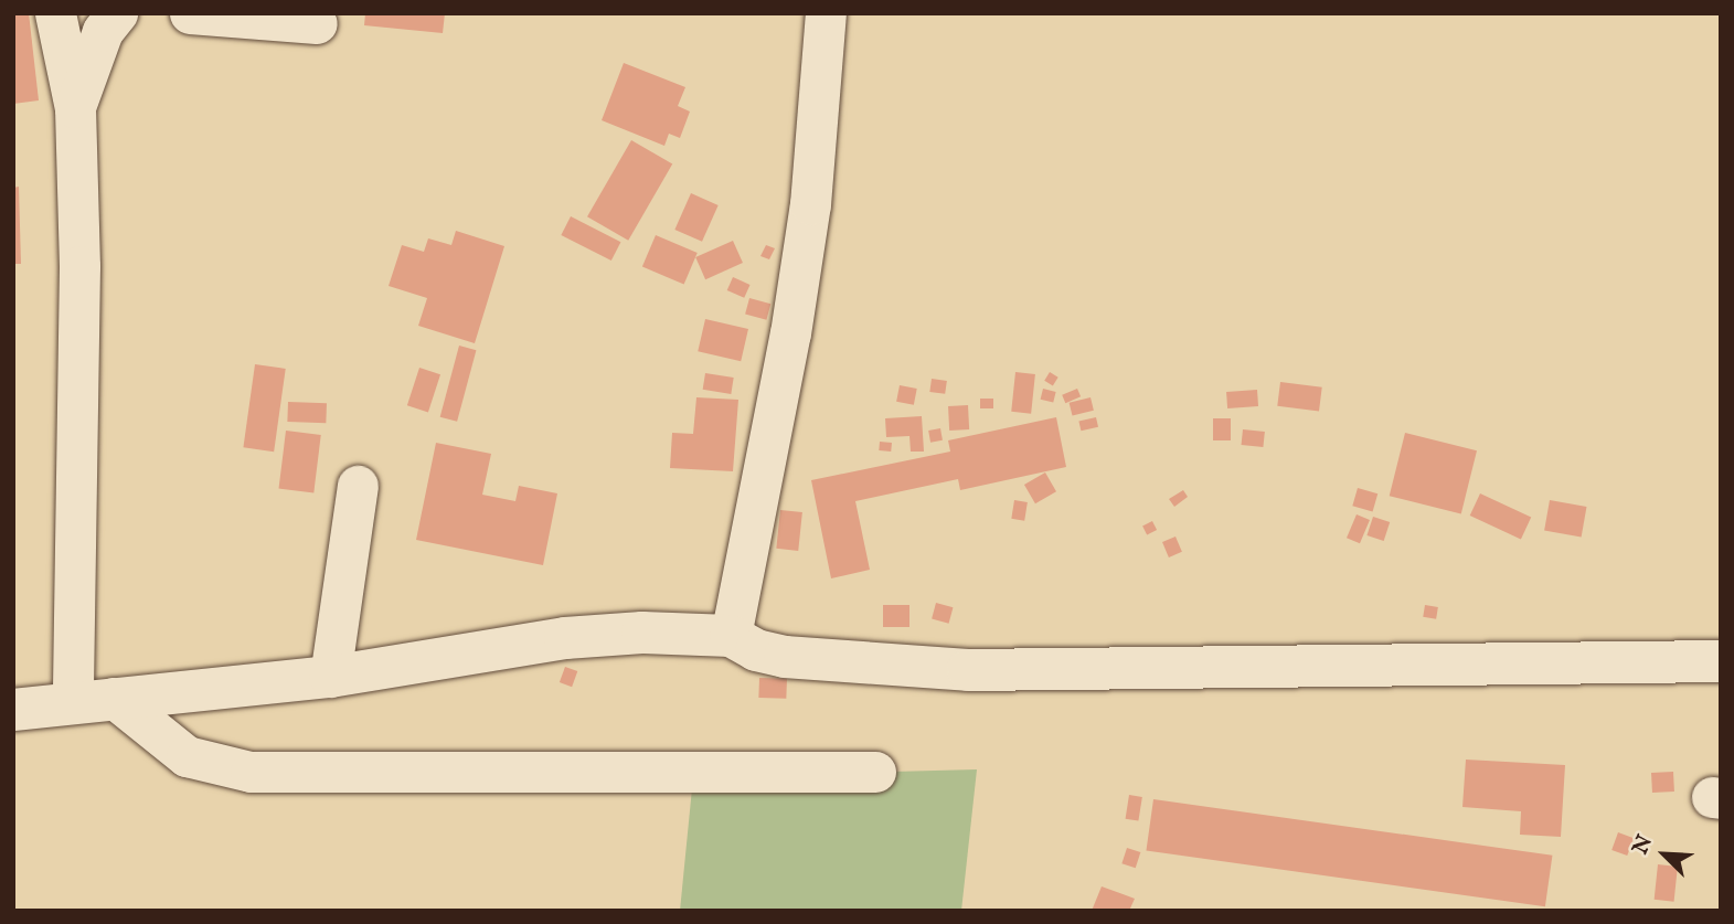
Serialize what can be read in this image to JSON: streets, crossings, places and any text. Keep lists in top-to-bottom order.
{
  "north": "top left"
}
